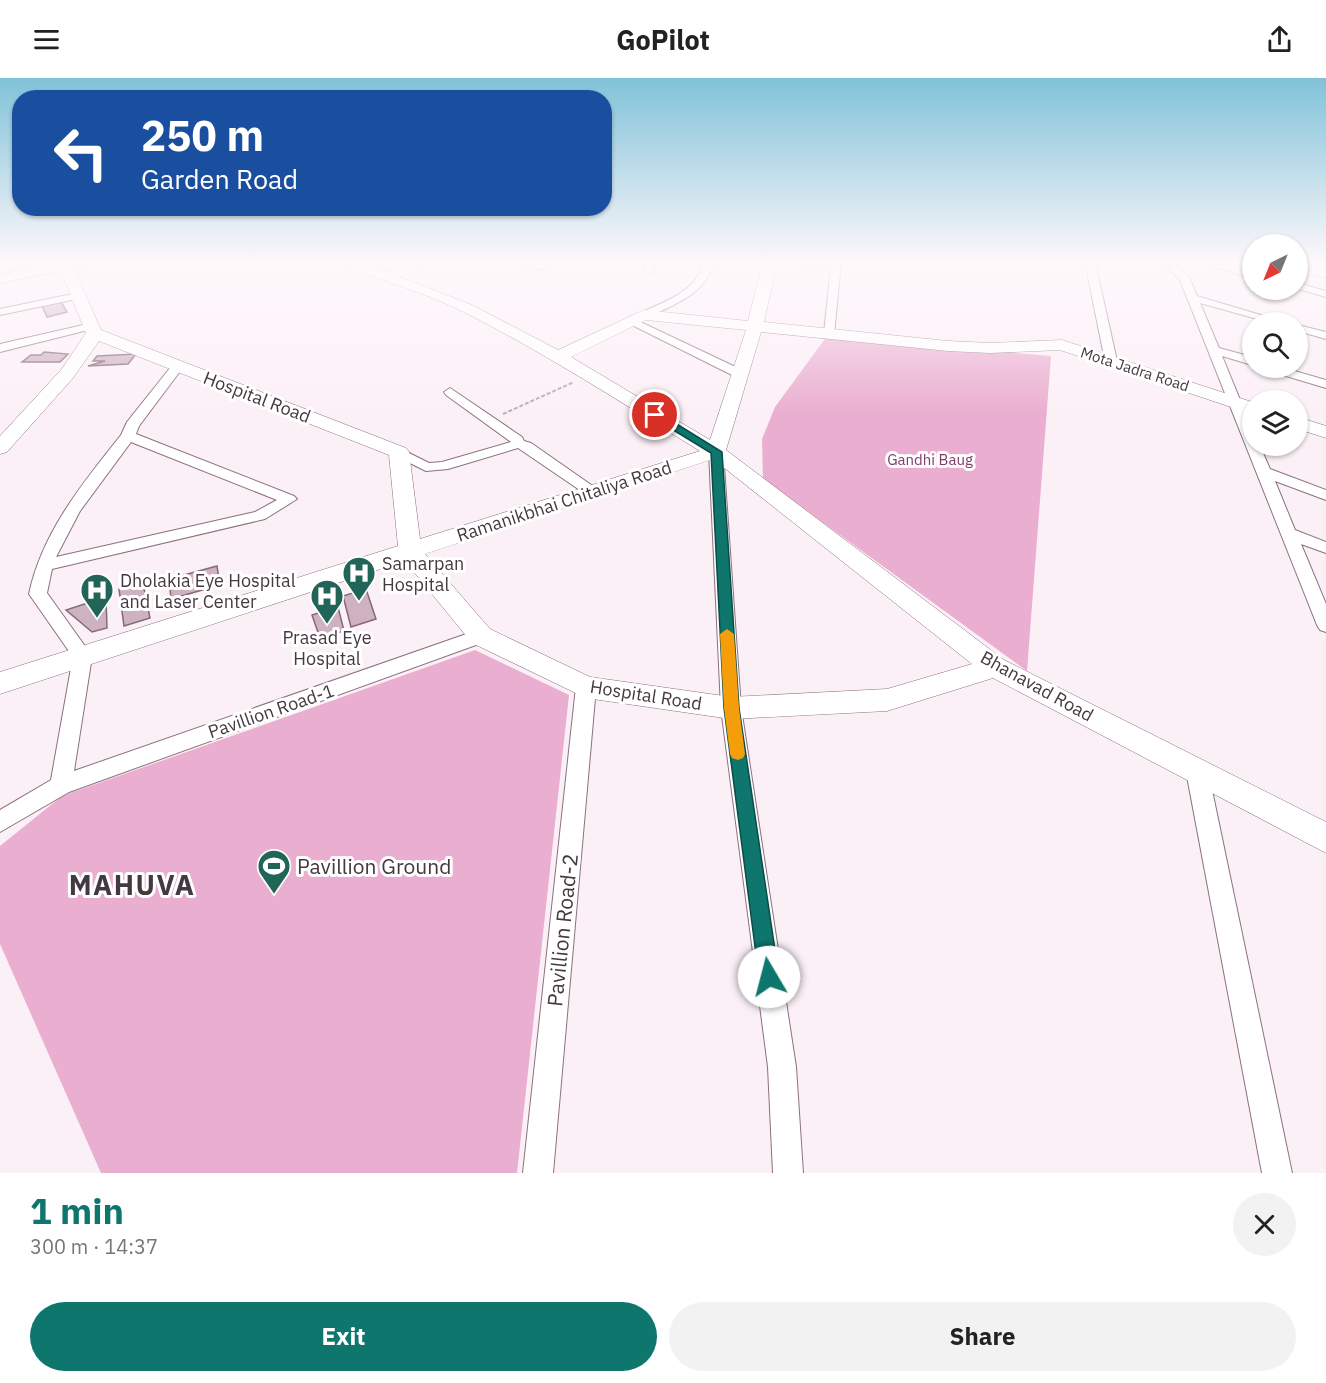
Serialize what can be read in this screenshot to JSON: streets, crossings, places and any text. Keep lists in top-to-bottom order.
{
  "streets": {
    "main road": [
      "Mota Jadra Road",
      "Hospital Road",
      "Ramanikbhai Chitaliya Road",
      "Bhanavad Road"
    ],
    "street": ["Pavillion Road-1", "Pavillion Road-2"]
  },
  "crossings": [
    ["Hospital Road", "Ramanikbhai Chitaliya Road"],
    ["Hospital Road", "Bhanavad Road"],
    ["Hospital Road", "Pavillion Road-1"],
    ["Hospital Road", "Pavillion Road-2"],
    ["Ramanikbhai Chitaliya Road", "Bhanavad Road"]
  ],
  "districts": ["MAHUVA"],
  "parks": ["Gandhi Baug"],
  "places": {
    "hospital": ["Samarpan Hospital", "Dholakia Eye Hospital and Laser Center", "Prasad Eye Hospital"],
    "sports": ["Pavillion Ground"]
  },
  "north": "bottom left",
  "page": {
    "header": "GoPilot",
    "turn": ["250 m", "Garden Road"],
    "heading": ["1 min", "300 m · 14:37"],
    "buttons": ["Exit", "Share"]
  }
}
